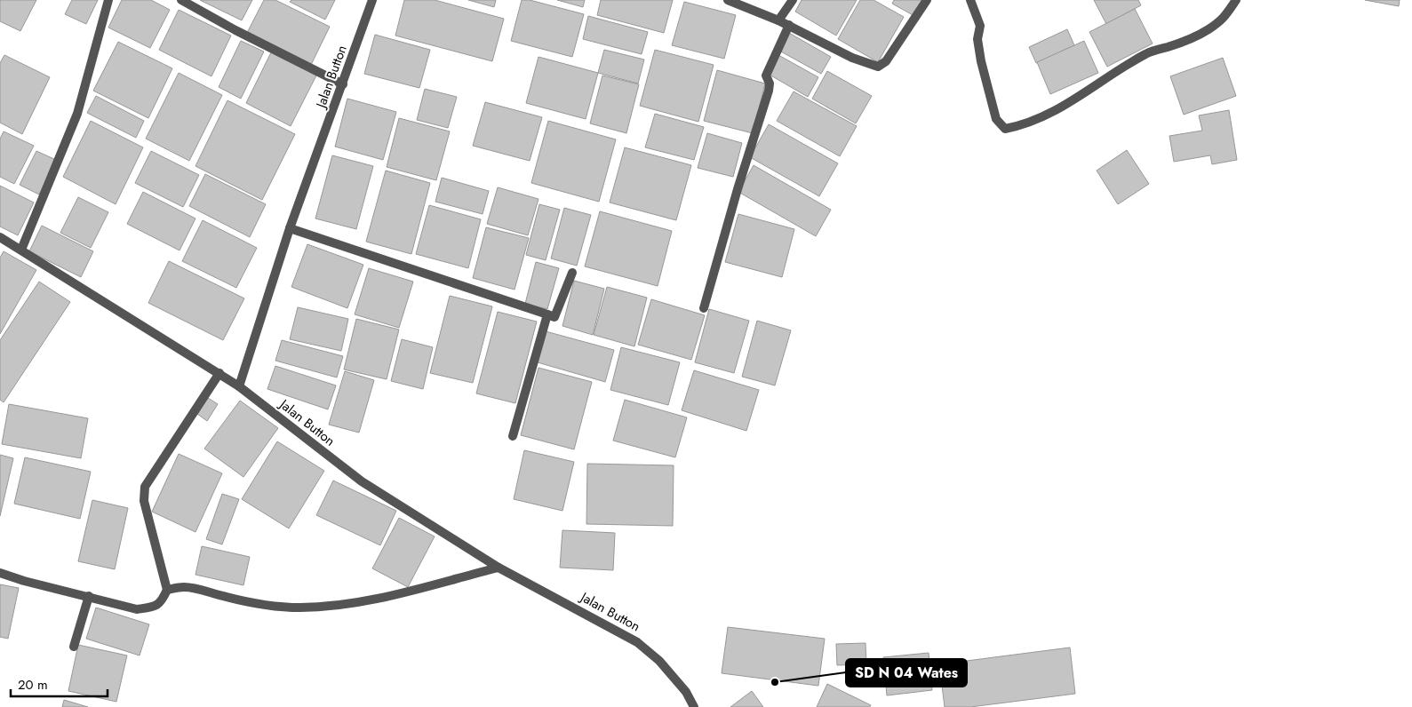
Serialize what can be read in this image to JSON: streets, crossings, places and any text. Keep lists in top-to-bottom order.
{
  "streets": {
    "street": ["Jalan Button"]
  },
  "places": ["SD N 04 Wates"],
  "scale_bar": "20 m"
}
